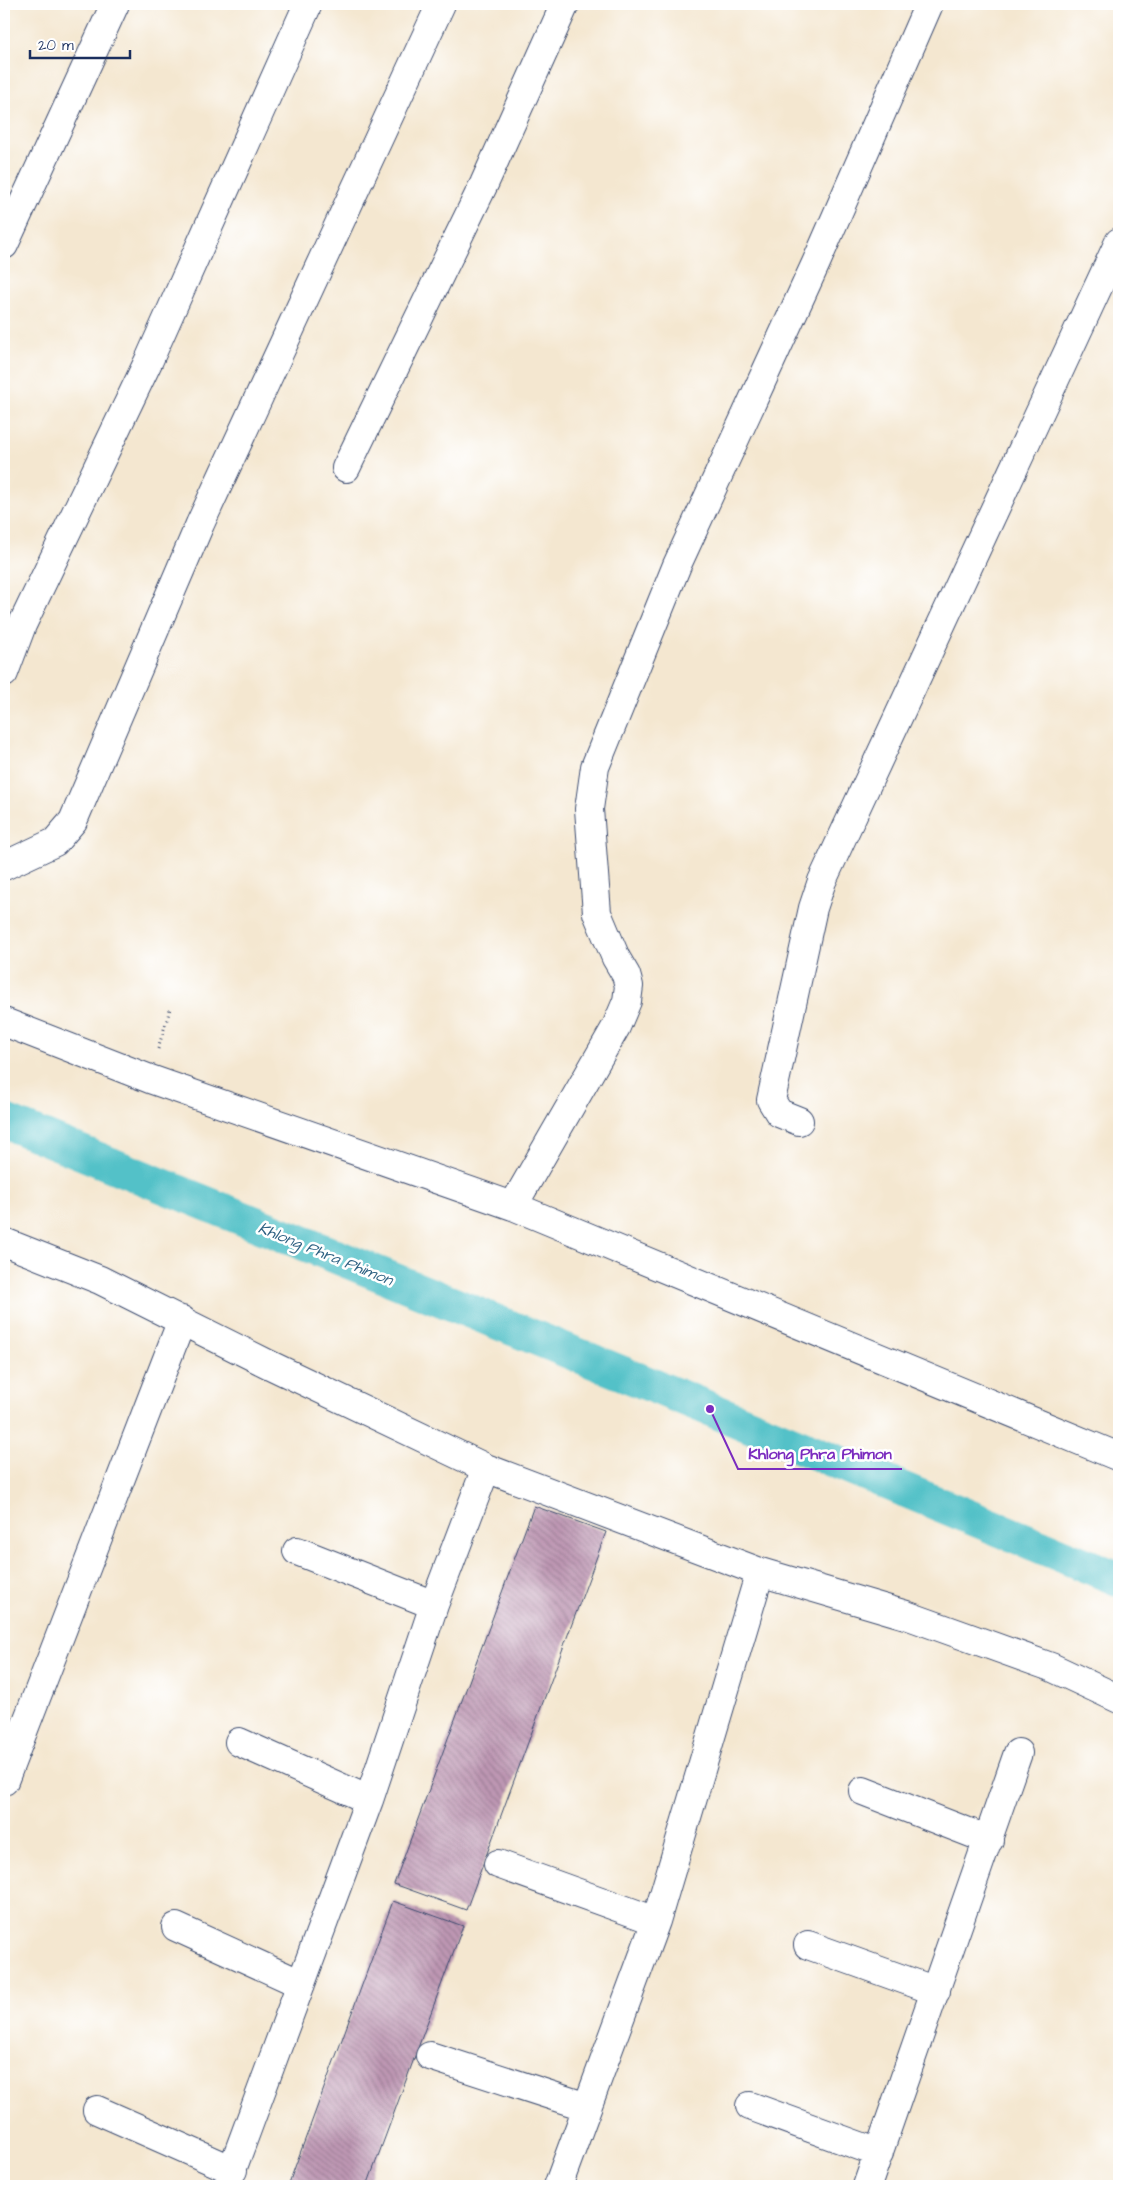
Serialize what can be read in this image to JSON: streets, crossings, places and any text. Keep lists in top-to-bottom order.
{
  "water": ["Khlong Phra Phimon"],
  "places": ["Khlong Phra Phimon"],
  "scale_bar": "20 m"
}
